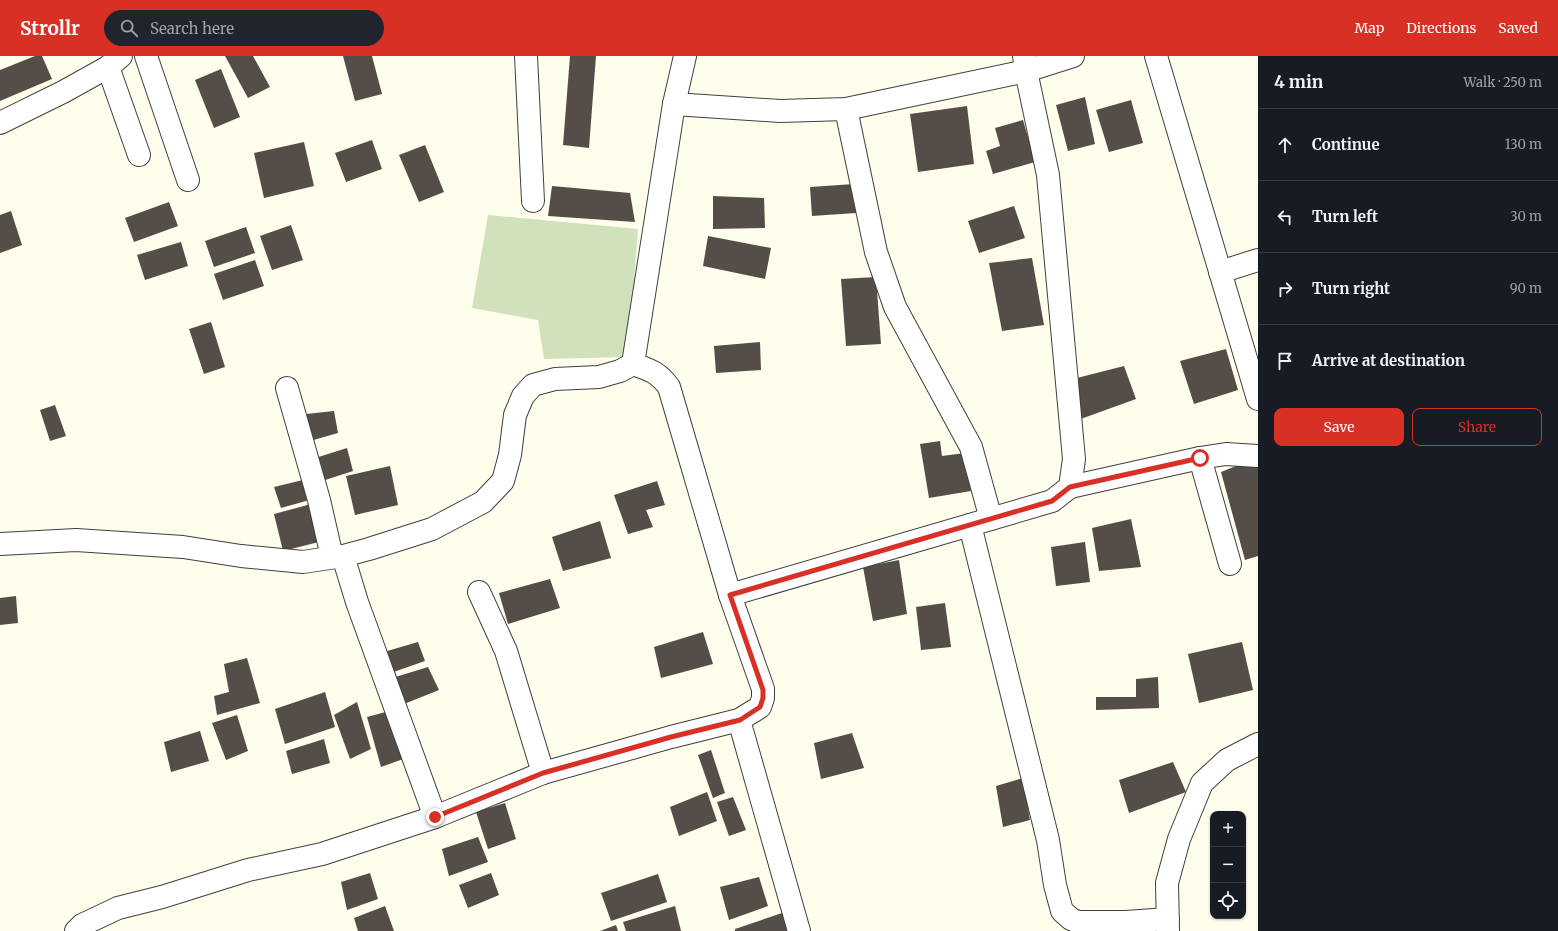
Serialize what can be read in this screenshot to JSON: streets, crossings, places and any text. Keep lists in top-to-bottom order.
{
  "page": {
    "header": "Strollr",
    "search": "Search here",
    "nav": ["Map", "Directions", "Saved"],
    "heading": ["4 min", "Walk · 250 m"],
    "list": [
      ["Continue", "130 m"],
      ["Turn left", "30 m"],
      ["Turn right", "90 m"],
      "Arrive at destination"
    ],
    "buttons": ["Save", "Share"],
    "map_buttons": ["+", "−"]
  }
}
